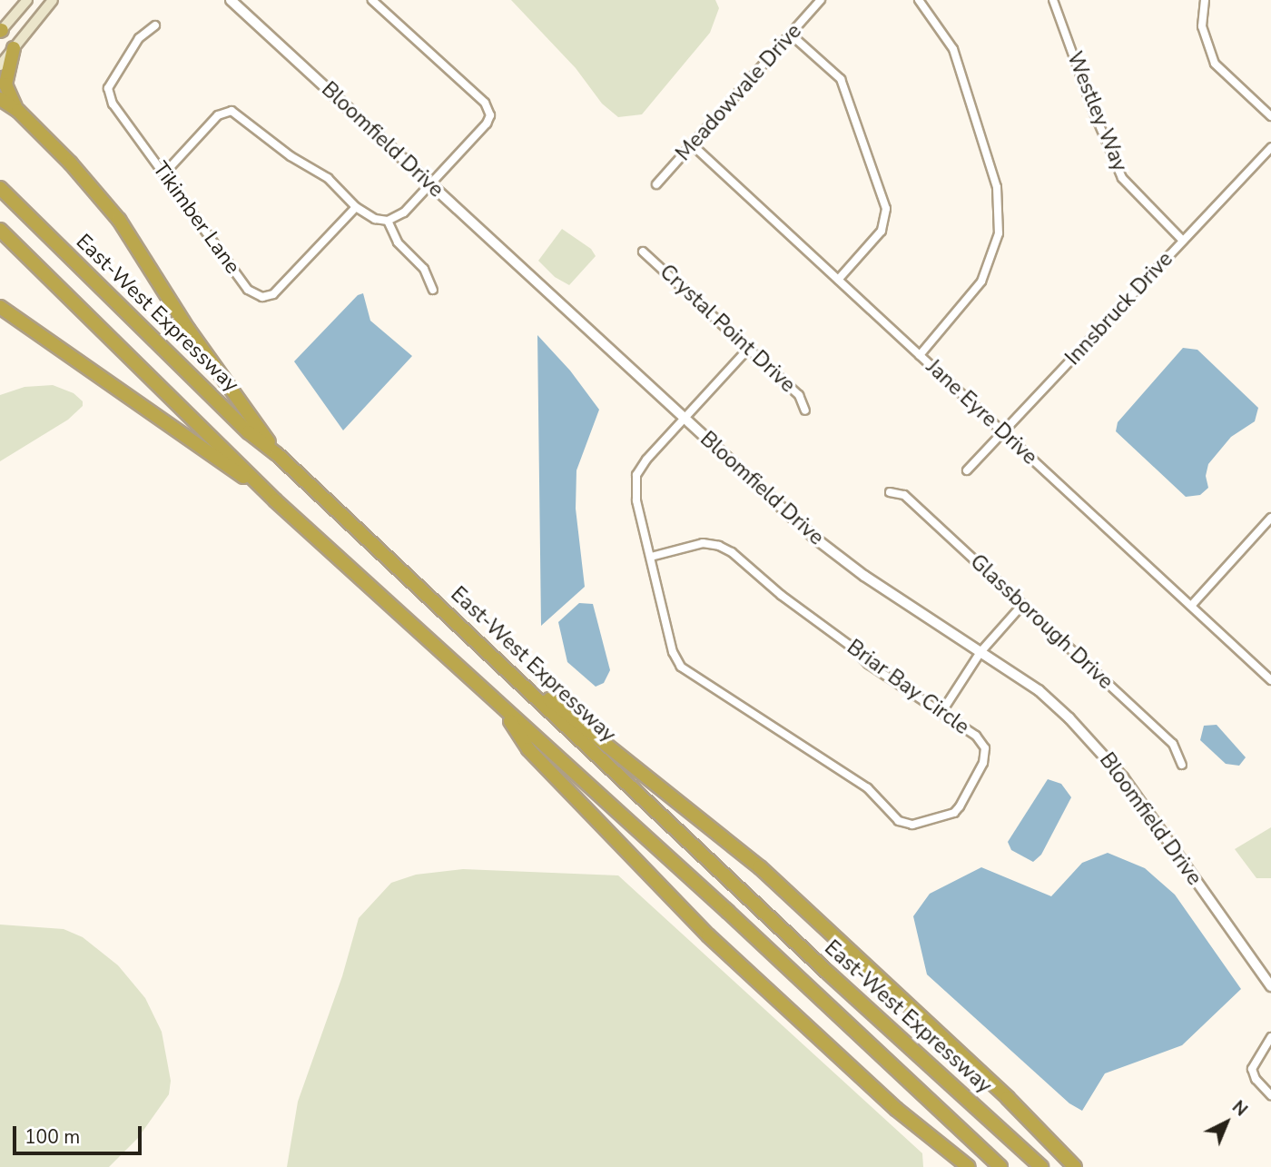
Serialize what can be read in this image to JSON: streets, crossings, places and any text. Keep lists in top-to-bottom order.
{
  "streets": {
    "highway": ["East-West Expressway"],
    "street": [
      "Meadowvale Drive",
      "Westley Way",
      "Bloomfield Drive",
      "Tikimber Lane",
      "Innsbruck Drive",
      "Crystal Point Drive",
      "Jane Eyre Drive",
      "Glassborough Drive",
      "Briar Bay Circle"
    ]
  },
  "crossings": [
    ["Meadowvale Drive", "Jane Eyre Drive"],
    ["Westley Way", "Innsbruck Drive"],
    ["Bloomfield Drive", "Briar Bay Circle"],
    ["Innsbruck Drive", "Jane Eyre Drive"],
    ["Crystal Point Drive", "Briar Bay Circle"]
  ],
  "scale_bar": "100 m",
  "north": "top right"
}
